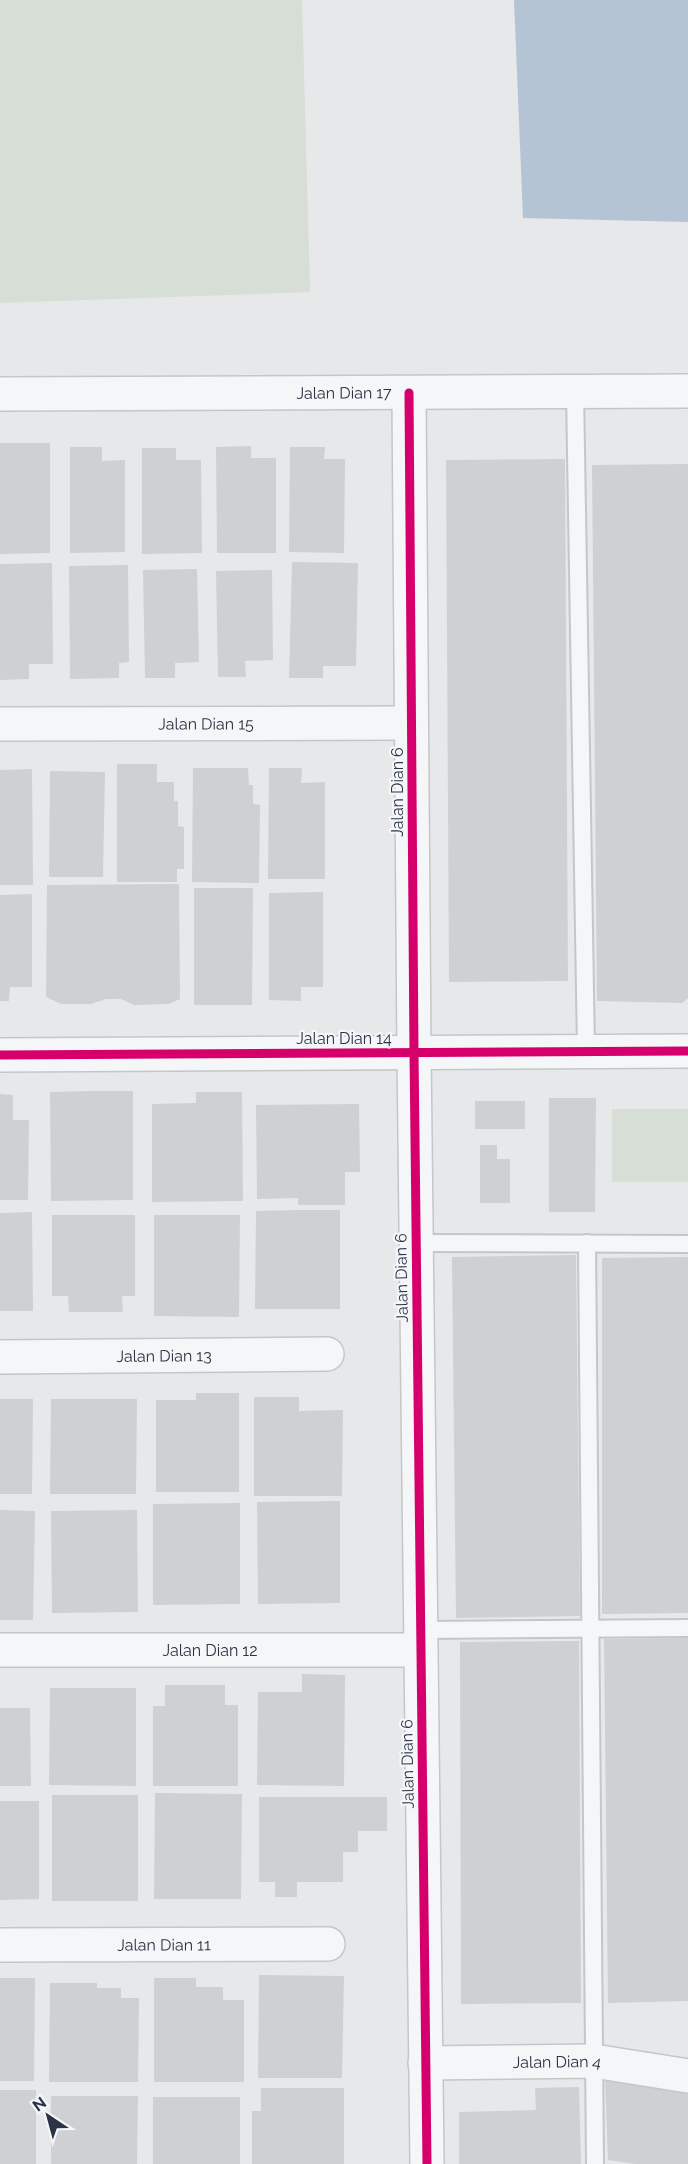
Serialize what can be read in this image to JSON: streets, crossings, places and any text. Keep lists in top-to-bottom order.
{
  "streets": {
    "street": [
      "Jalan Dian 17",
      "Jalan Dian 15",
      "Jalan Dian 6",
      "Jalan Dian 14",
      "Jalan Dian 13",
      "Jalan Dian 12",
      "Jalan Dian 11",
      "Jalan Dian 4"
    ]
  },
  "crossings": [
    ["Jalan Dian 17", "Jalan Dian 6"],
    ["Jalan Dian 15", "Jalan Dian 6"],
    ["Jalan Dian 6", "Jalan Dian 14"],
    ["Jalan Dian 6", "Jalan Dian 12"],
    ["Jalan Dian 6", "Jalan Dian 4"]
  ],
  "north": "top left"
}
